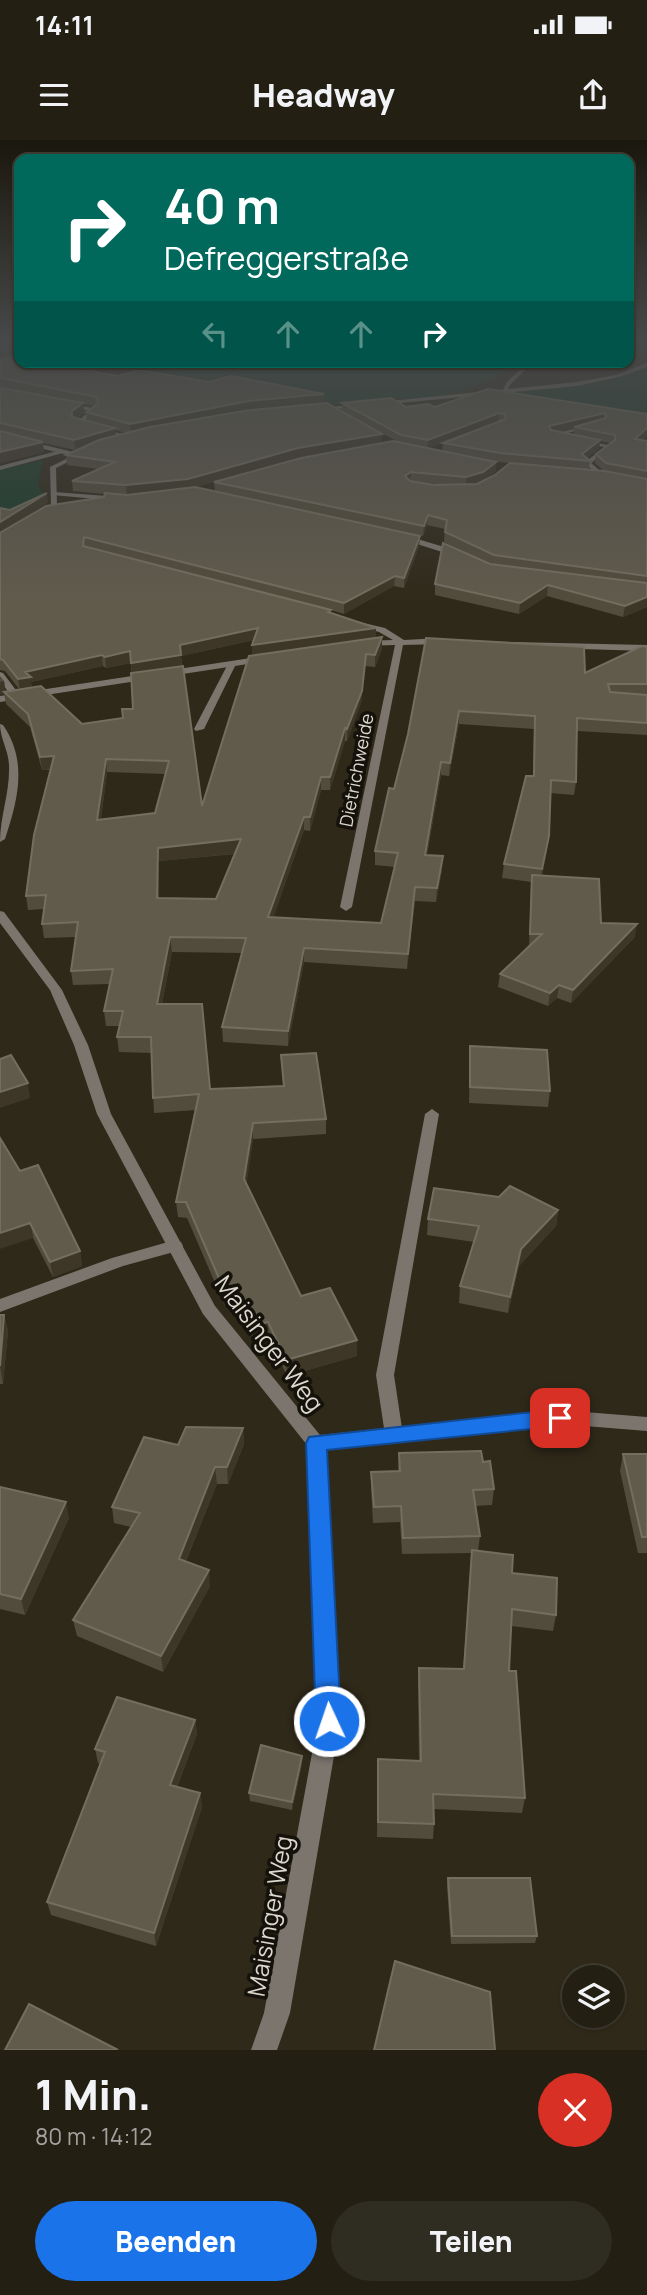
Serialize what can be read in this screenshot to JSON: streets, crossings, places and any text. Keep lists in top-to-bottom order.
{
  "streets": {
    "street": ["Dietrichweide", "Maisinger Weg"]
  },
  "page": {
    "status": "14:11",
    "header": "Headway",
    "turn": ["40 m", "Defreggerstraße"],
    "heading": ["1 Min.", "80 m · 14:12"],
    "buttons": ["Beenden", "Teilen"]
  }
}
